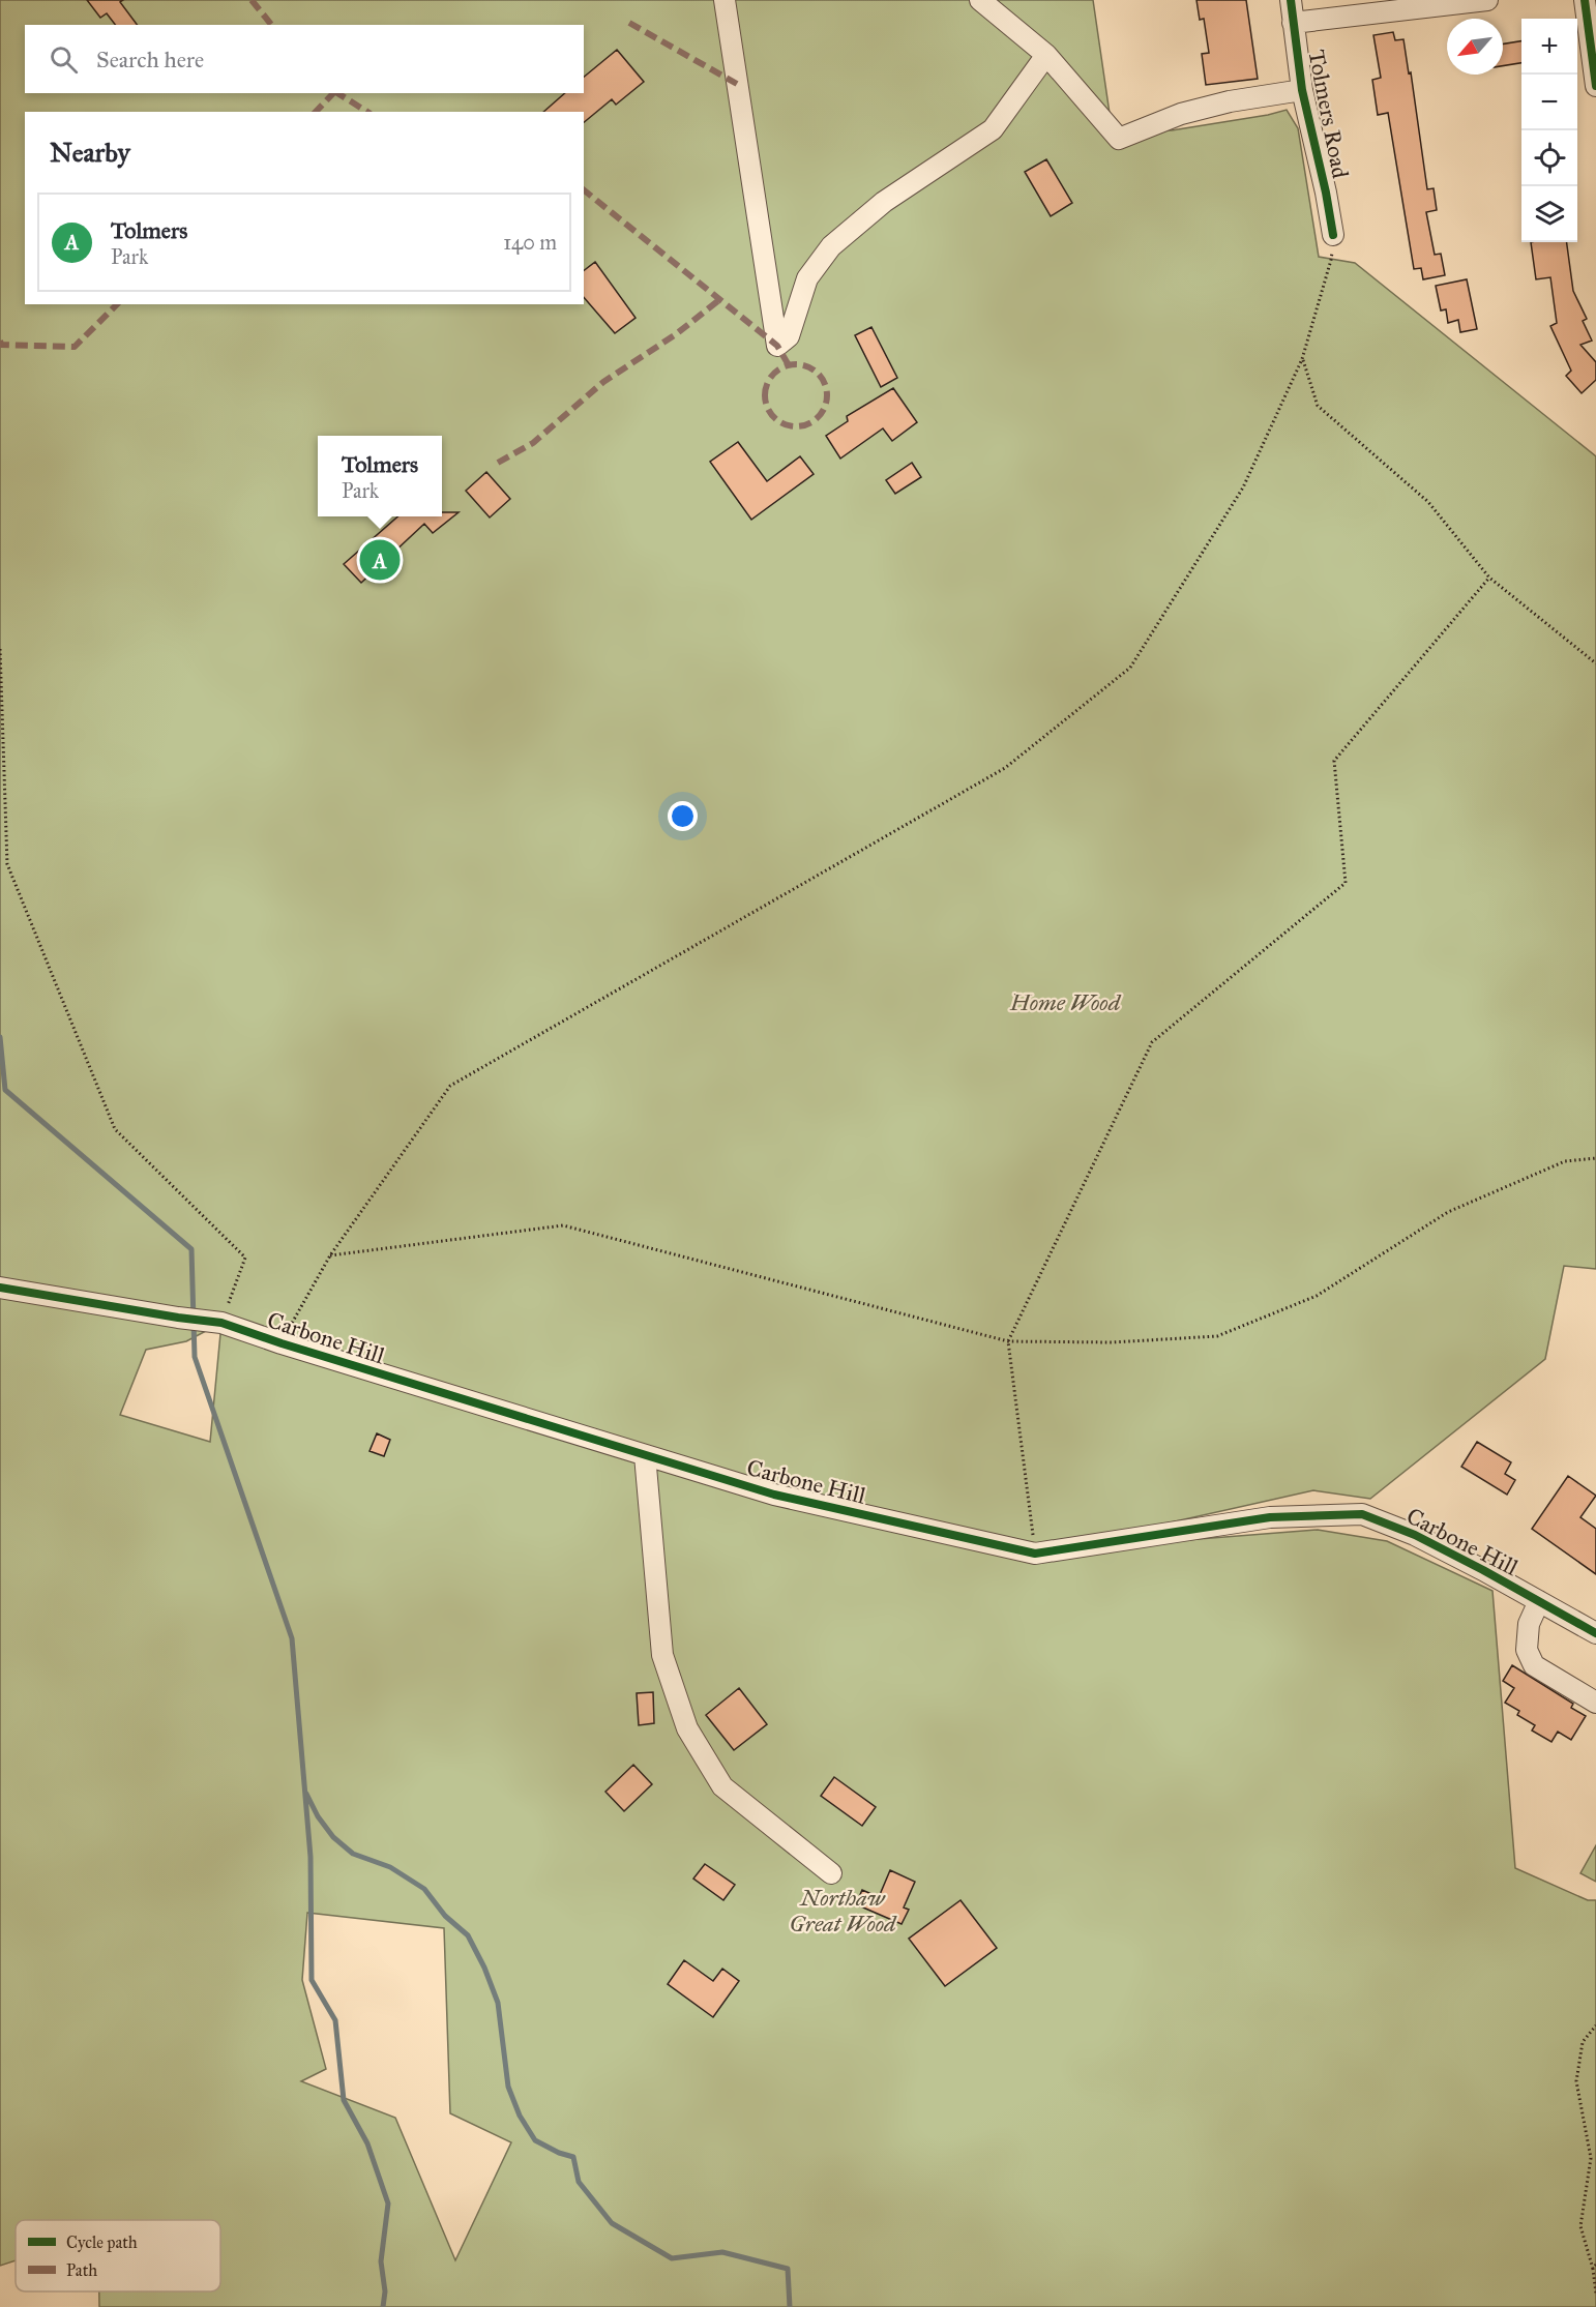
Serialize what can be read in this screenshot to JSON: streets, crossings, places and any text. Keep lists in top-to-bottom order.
{
  "streets": {
    "street": ["Tolmers Road", "Carbone Hill"]
  },
  "parks": ["Home Wood", "Northaw Great Wood"],
  "legend": ["Cycle path", "Path"],
  "north": "bottom left",
  "page": {
    "map_buttons": ["+", "−"],
    "search": "Search here",
    "heading": "Nearby",
    "list": [
      {
        "mark": "A",
        "name": "Tolmers",
        "note": "Park",
        "value": "140 m"
      }
    ],
    "popup": ["Tolmers", "Park"],
    "pins": "A"
  }
}
